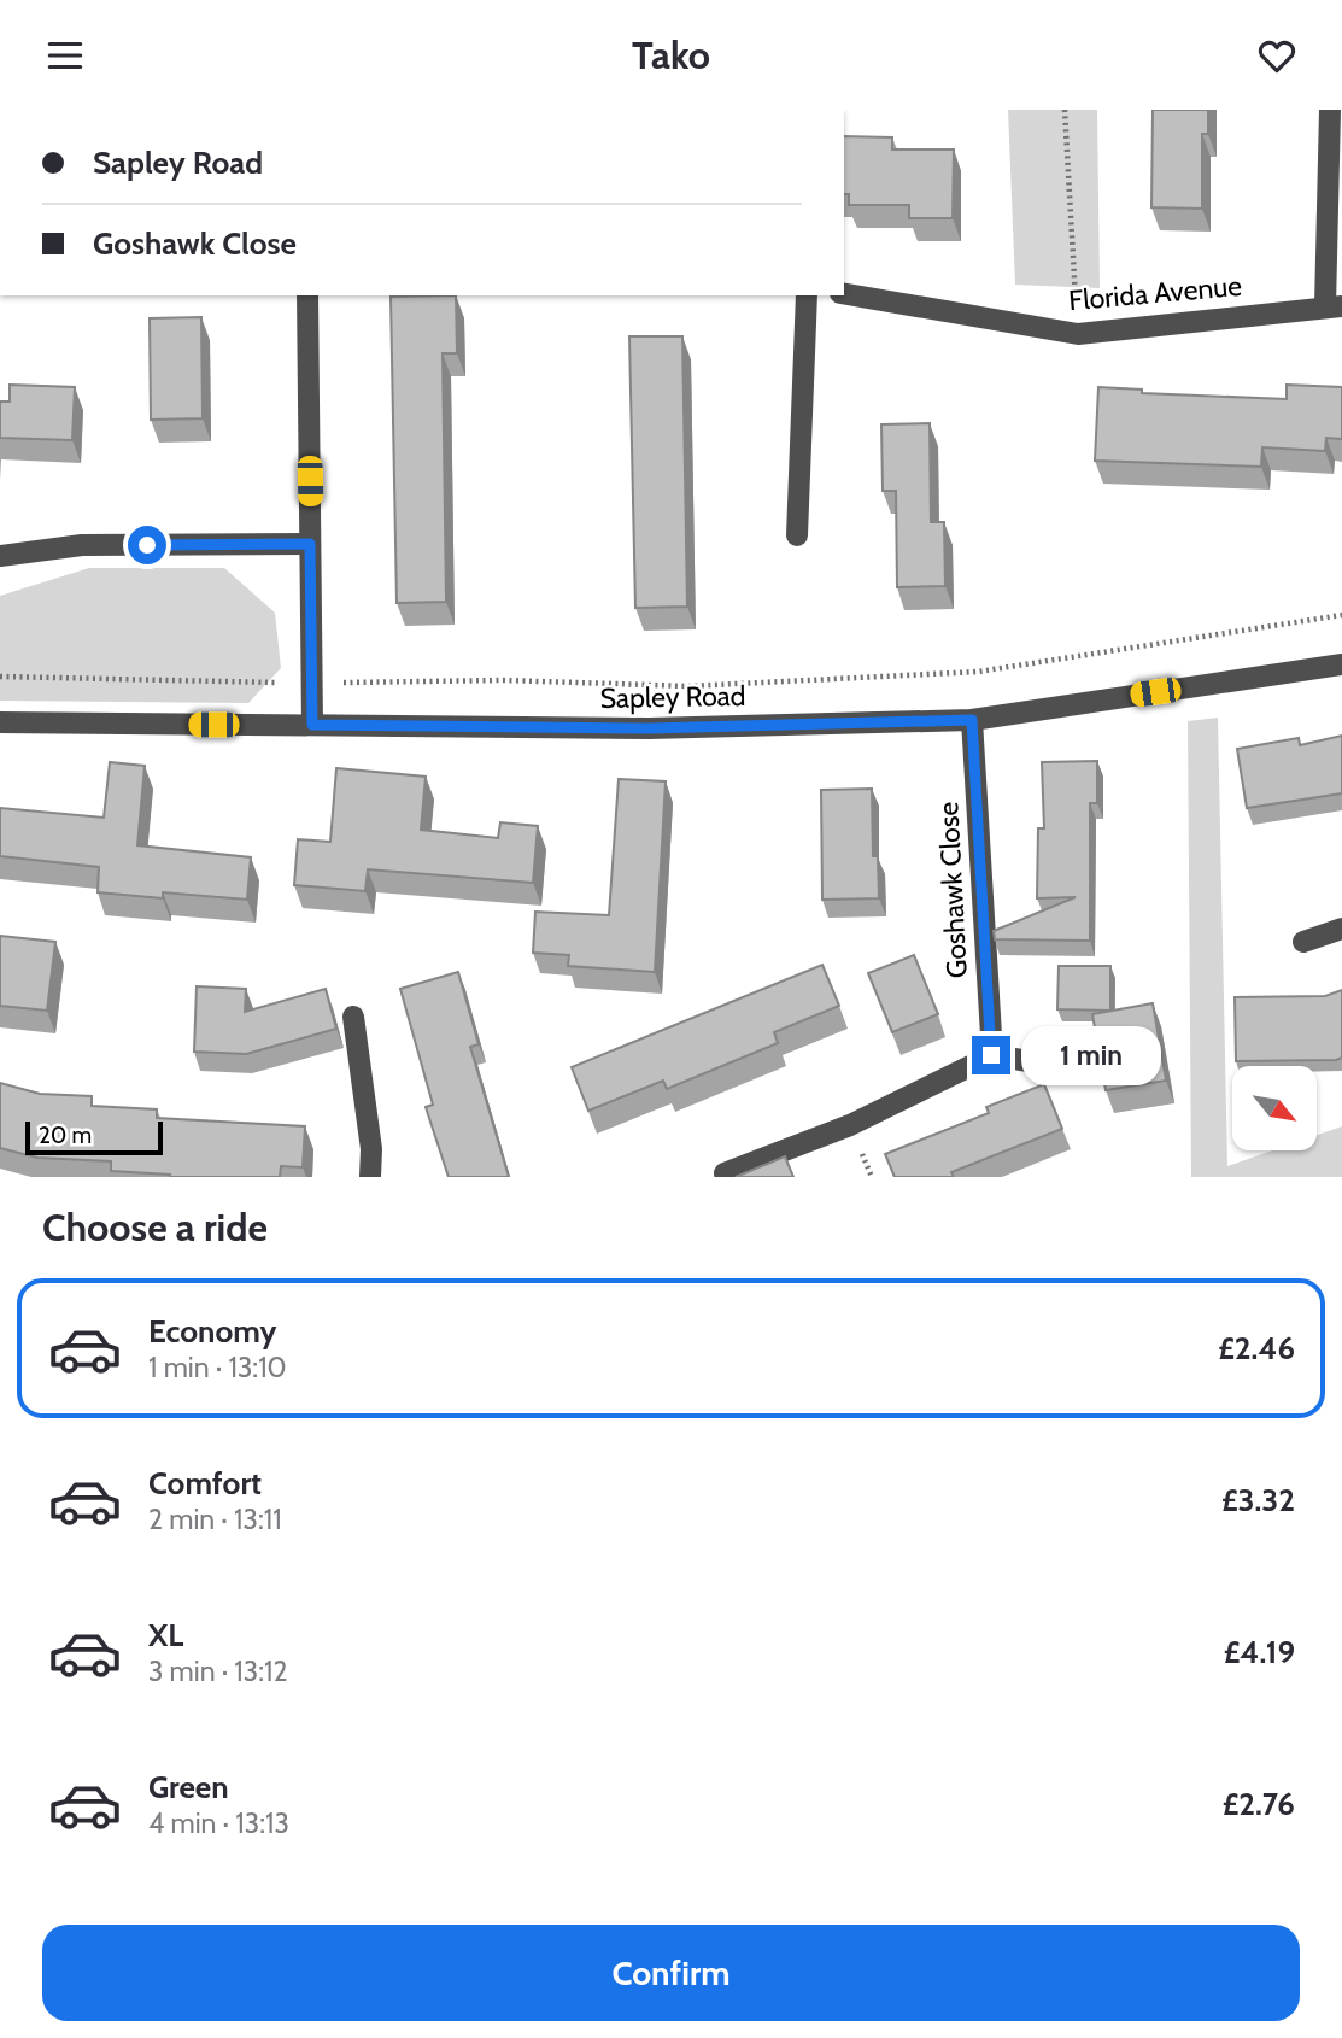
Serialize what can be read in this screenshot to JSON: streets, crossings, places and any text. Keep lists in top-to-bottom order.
{
  "streets": {
    "street": ["Florida Avenue", "Sapley Road", "Goshawk Close"]
  },
  "crossings": [
    ["Sapley Road", "Goshawk Close"]
  ],
  "scale_bar": "20 m",
  "north": "bottom right",
  "page": {
    "header": "Tako",
    "banner": ["Sapley Road", "Goshawk Close"],
    "bubble": "1 min",
    "scale": "20 m",
    "heading": "Choose a ride",
    "list": [
      {
        "name": "Economy",
        "note": "1 min · 13:10",
        "value": "£2.46"
      },
      {
        "name": "Comfort",
        "note": "2 min · 13:11",
        "value": "£3.32"
      },
      {
        "name": "XL",
        "note": "3 min · 13:12",
        "value": "£4.19"
      },
      {
        "name": "Green",
        "note": "4 min · 13:13",
        "value": "£2.76"
      }
    ],
    "buttons": "Confirm"
  }
}
